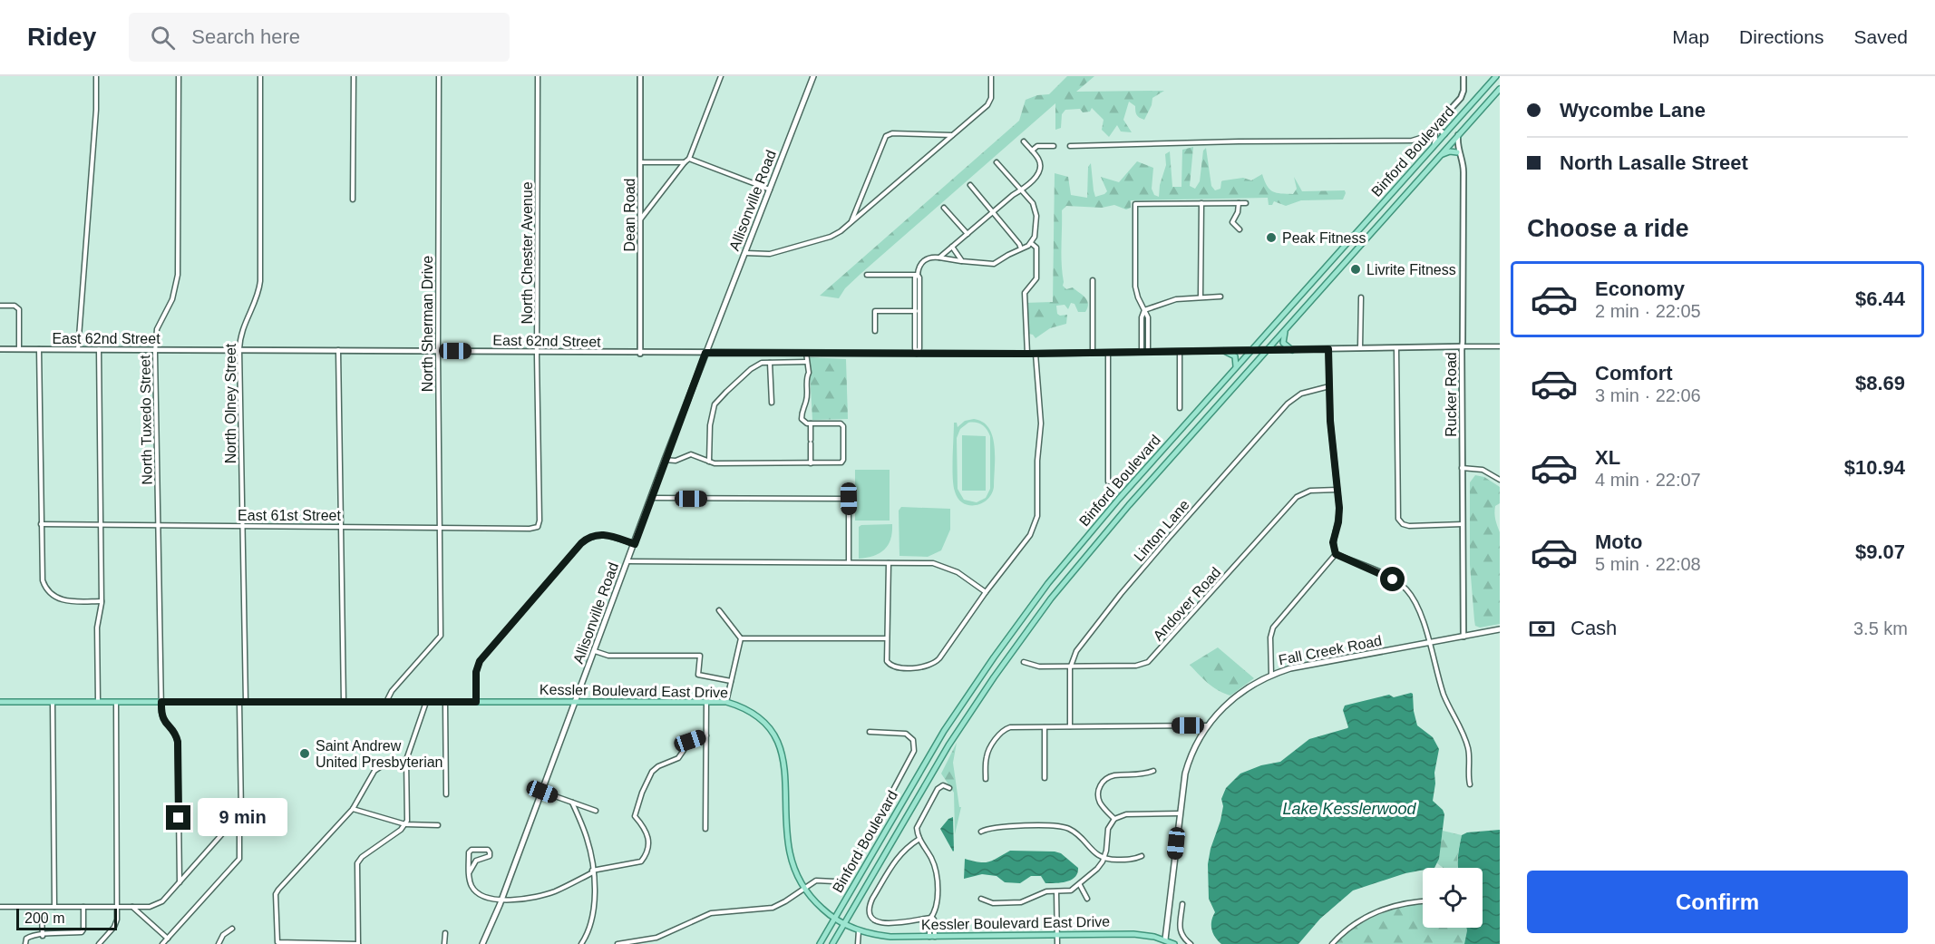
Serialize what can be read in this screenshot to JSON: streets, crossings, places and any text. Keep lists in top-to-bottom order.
{
  "streets": {
    "main road": [
      "Binford Boulevard",
      "Allisonville Road",
      "Fall Creek Road",
      "Kessler Boulevard East Drive"
    ],
    "street": [
      "Dean Road",
      "North Chester Avenue",
      "North Sherman Drive",
      "East 62nd Street",
      "Rucker Road",
      "North Olney Street",
      "North Tuxedo Street",
      "East 61st Street",
      "Linton Lane",
      "Andover Road"
    ]
  },
  "crossings": [
    ["Binford Boulevard", "East 62nd Street"],
    ["Binford Boulevard", "Rucker Road"],
    ["Binford Boulevard", "Kessler Boulevard East Drive"],
    ["Allisonville Road", "East 62nd Street"],
    ["Allisonville Road", "Kessler Boulevard East Drive"],
    ["Dean Road", "East 62nd Street"],
    ["North Chester Avenue", "East 62nd Street"],
    ["North Chester Avenue", "East 61st Street"],
    ["North Sherman Drive", "East 62nd Street"],
    ["North Sherman Drive", "East 61st Street"],
    ["North Sherman Drive", "Kessler Boulevard East Drive"],
    ["East 62nd Street", "Rucker Road"],
    ["East 62nd Street", "North Olney Street"],
    ["East 62nd Street", "North Tuxedo Street"],
    ["Rucker Road", "Fall Creek Road"],
    ["North Olney Street", "East 61st Street"],
    ["North Olney Street", "Kessler Boulevard East Drive"],
    ["North Tuxedo Street", "East 61st Street"],
    ["North Tuxedo Street", "Kessler Boulevard East Drive"],
    ["Linton Lane", "Andover Road"],
    ["Fall Creek Road", "Kessler Boulevard East Drive"]
  ],
  "water": ["Lake Kesslerwood"],
  "places": ["Peak Fitness", "Livrite Fitness", "Saint Andrew United Presbyterian"],
  "scale_bar": "200 m",
  "page": {
    "header": "Ridey",
    "search": "Search here",
    "nav": ["Map", "Directions", "Saved"],
    "banner": ["Wycombe Lane", "North Lasalle Street"],
    "heading": "Choose a ride",
    "list": [
      {
        "name": "Economy",
        "note": "2 min · 22:05",
        "value": "$6.44"
      },
      {
        "name": "Comfort",
        "note": "3 min · 22:06",
        "value": "$8.69"
      },
      {
        "name": "XL",
        "note": "4 min · 22:07",
        "value": "$10.94"
      },
      {
        "name": "Moto",
        "note": "5 min · 22:08",
        "value": "$9.07"
      }
    ],
    "pay": ["Cash", "3.5 km"],
    "bubble": "9 min",
    "buttons": "Confirm",
    "scale": "200 m"
  }
}
